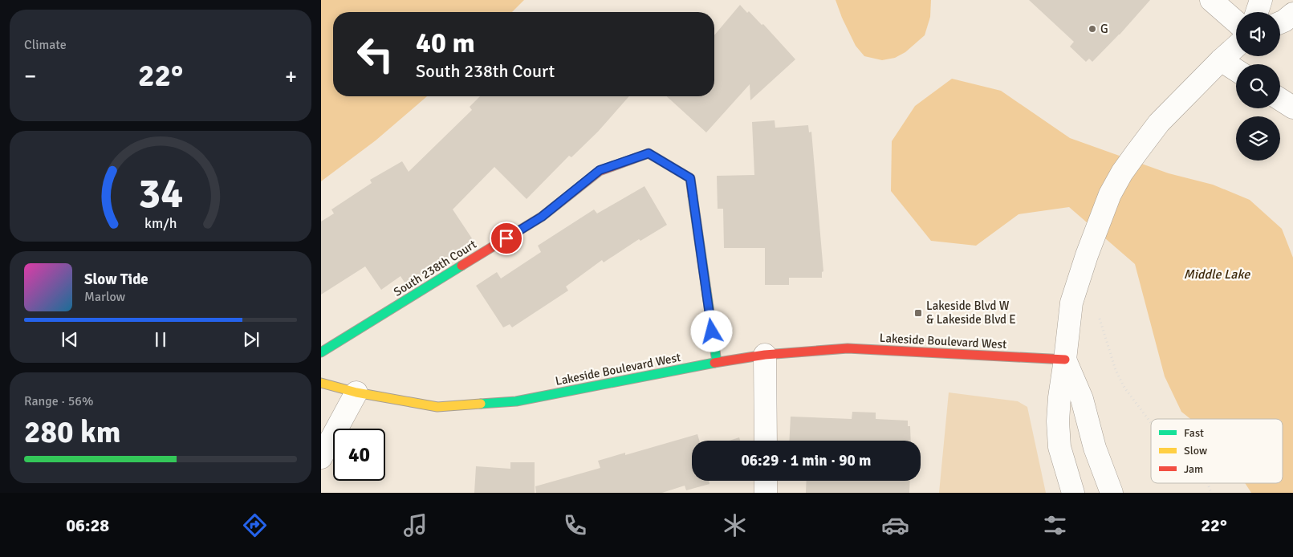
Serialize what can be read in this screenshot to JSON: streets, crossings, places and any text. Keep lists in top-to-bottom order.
{
  "streets": {
    "street": ["South 238th Court", "Lakeside Boulevard West"]
  },
  "crossings": [
    ["South 238th Court", "Lakeside Boulevard West"]
  ],
  "water": ["Middle Lake"],
  "places": {
    "other": ["G"],
    "transit": ["Lakeside Blvd W & Lakeside Blvd E"]
  },
  "legend": ["Fast", "Slow", "Jam"],
  "page": {
    "tile": [
      "Climate",
      ["Range · 56%", "280 km"]
    ],
    "turn": ["40 m", "South 238th Court"],
    "heat": ["−", "22°", "+"],
    "song": ["Slow Tide", "Marlow"],
    "limit": "40",
    "trip": "06:29 · 1 min · 90 m",
    "tabs": ["06:28", "22°"],
    "gauge": ["34", "km/h"]
  }
}
